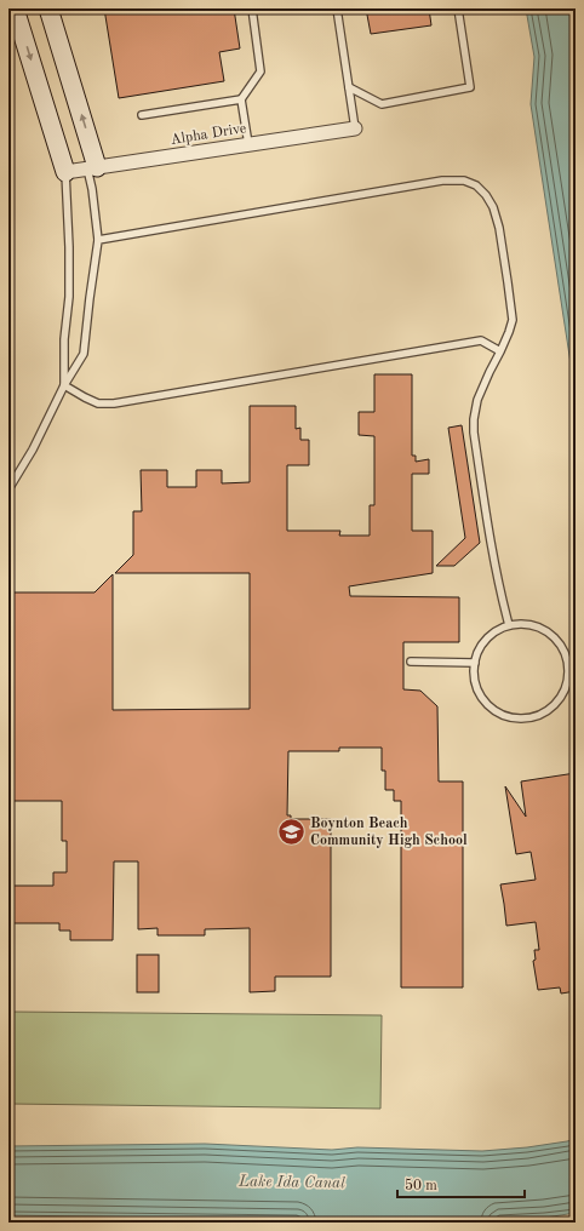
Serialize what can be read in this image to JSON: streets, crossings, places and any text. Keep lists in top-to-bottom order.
{
  "streets": {
    "street": ["Alpha Drive"]
  },
  "water": ["Lake Ida Canal"],
  "places": {
    "school or university": ["Boynton Beach Community High School"]
  },
  "scale_bar": "50 m"
}
